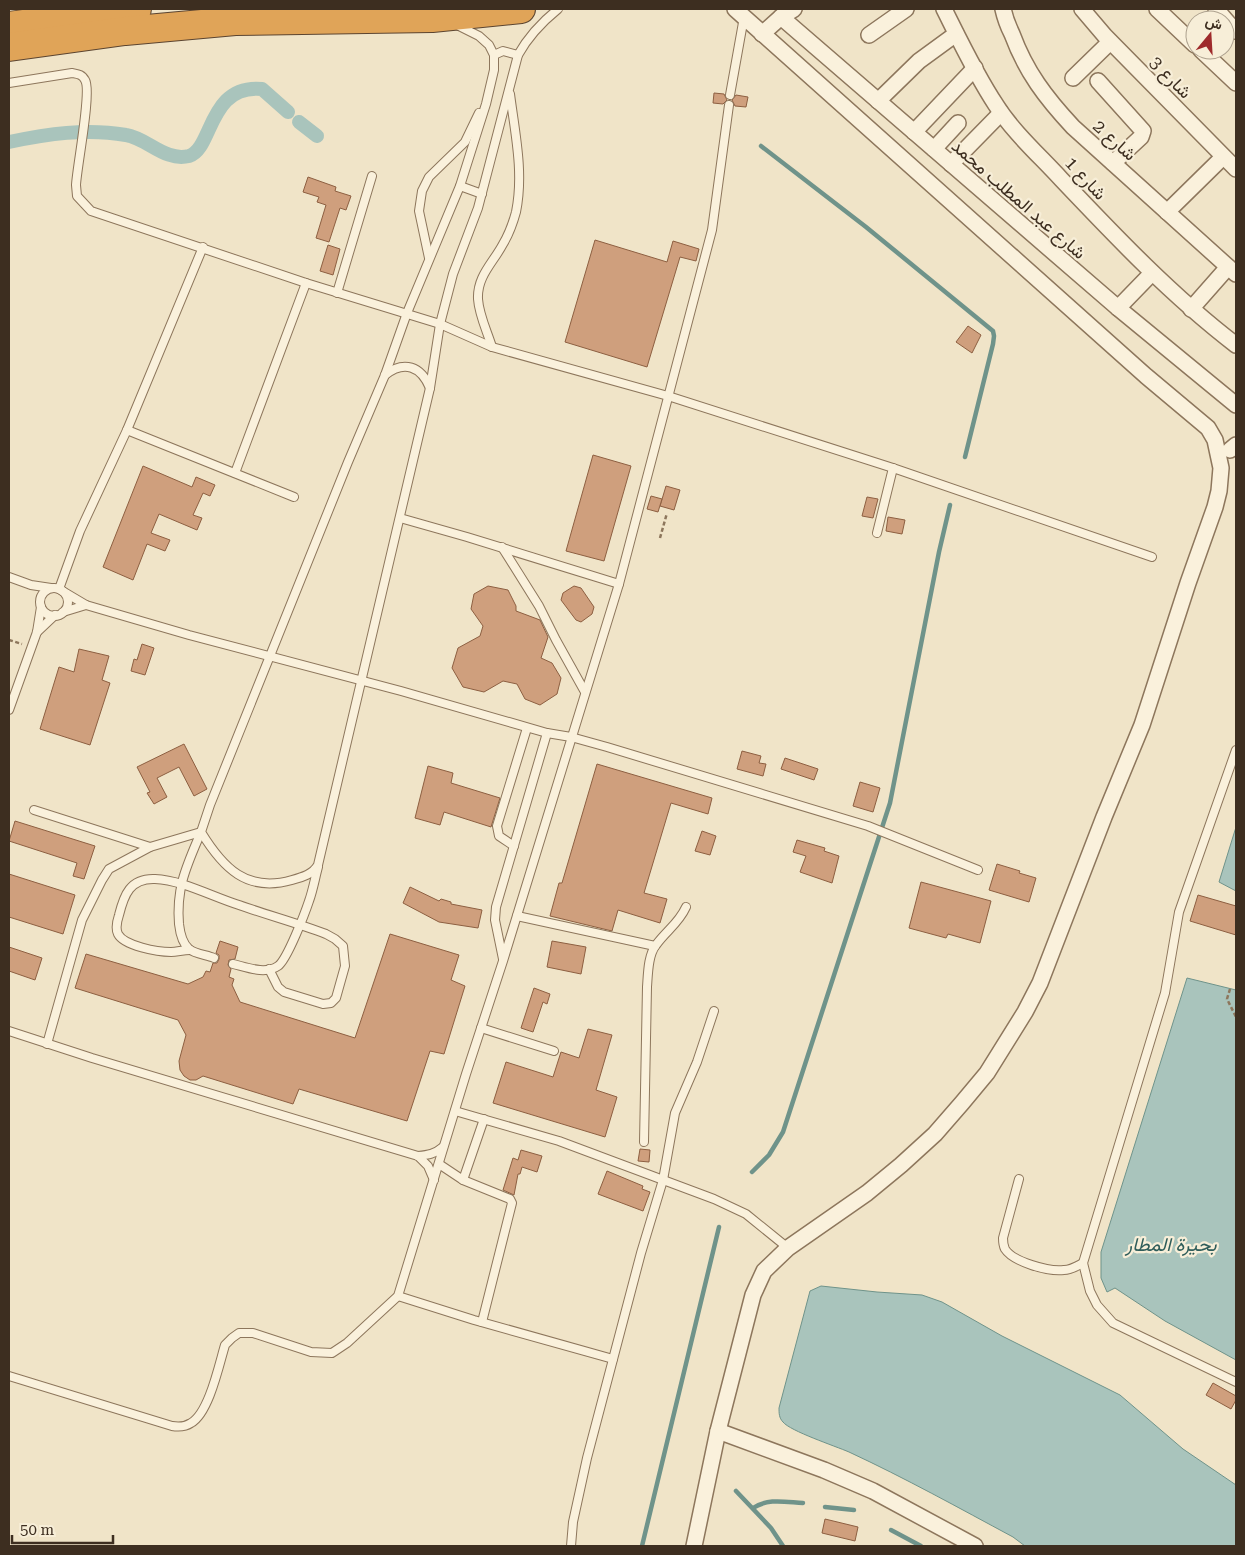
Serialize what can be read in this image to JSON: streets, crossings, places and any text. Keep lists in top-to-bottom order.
{
  "streets": {
    "street": [
      "شارع 3",
      "شارع 2",
      "شارع 1",
      "شارع عبد المطلب محمد"
    ]
  },
  "water": ["بحيرة المطار"],
  "scale_bar": "50 m",
  "north": "top"
}
